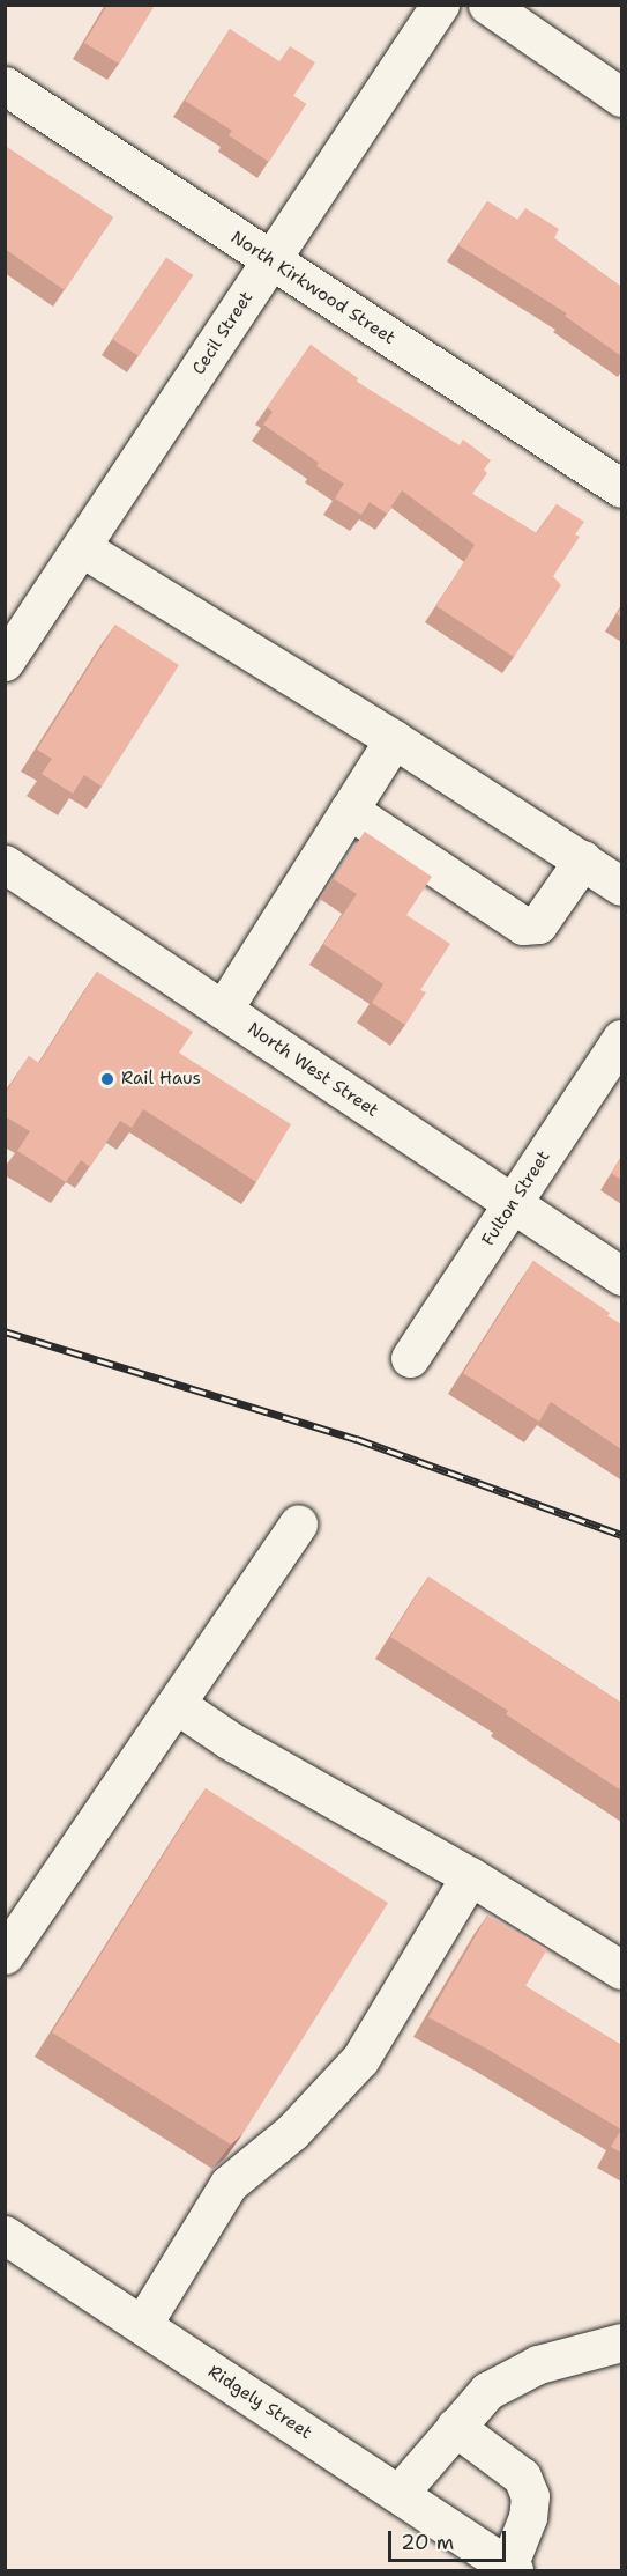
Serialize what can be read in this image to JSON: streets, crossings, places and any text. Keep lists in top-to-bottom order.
{
  "streets": {
    "street": [
      "North Kirkwood Street",
      "Cecil Street",
      "North West Street",
      "Fulton Street",
      "Ridgely Street"
    ]
  },
  "crossings": [
    ["North Kirkwood Street", "Cecil Street"],
    ["North West Street", "Fulton Street"]
  ],
  "places": ["Rail Haus"],
  "scale_bar": "20 m"
}
